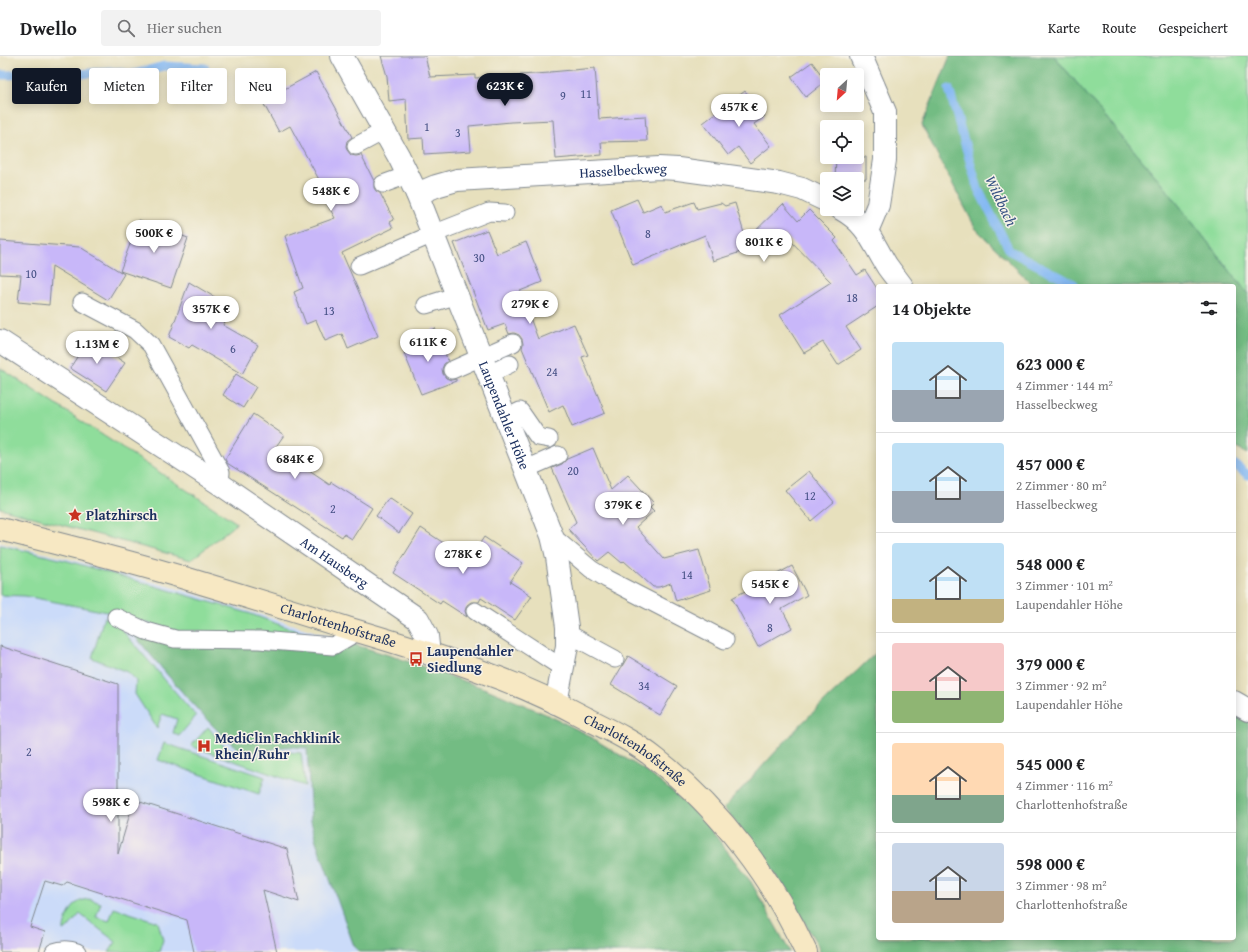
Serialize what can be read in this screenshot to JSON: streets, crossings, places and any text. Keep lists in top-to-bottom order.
{
  "streets": {
    "main road": ["Charlottenhofstraße"],
    "street": ["Hasselbeckweg", "Laupendahler Höhe", "Am Hausberg"]
  },
  "crossings": [
    ["Hasselbeckweg", "Laupendahler Höhe"],
    ["Laupendahler Höhe", "Charlottenhofstraße"],
    ["Am Hausberg", "Charlottenhofstraße"]
  ],
  "water": ["Wildbach"],
  "places": {
    "place": ["Platzhirsch"],
    "bus stop": ["Laupendahler Siedlung"],
    "hospital": ["MediClin Fachklinik Rhein/Ruhr"]
  },
  "house_numbers": [
    "11",
    "9",
    "1",
    "3",
    "8",
    "30",
    "10",
    "18",
    "13",
    "6",
    "24",
    "20",
    "12",
    "2",
    "14",
    "8",
    "34",
    "2"
  ],
  "north": "bottom left",
  "page": {
    "header": "Dwello",
    "search": "Hier suchen",
    "nav": ["Karte", "Route", "Gespeichert"],
    "chip": [
      "Kaufen",
      "Mieten",
      "Filter",
      "Neu"
    ],
    "price": [
      "623K €",
      "457K €",
      "548K €",
      "500K €",
      "801K €",
      "279K €",
      "357K €",
      "611K €",
      "1.13M €",
      "684K €",
      "379K €",
      "278K €",
      "545K €",
      "598K €"
    ],
    "heading": "14 Objekte",
    "list": [
      {
        "name": "623 000 €",
        "note": "4 Zimmer · 144 m² · Hasselbeckweg"
      },
      {
        "name": "457 000 €",
        "note": "2 Zimmer · 80 m² · Hasselbeckweg"
      },
      {
        "name": "548 000 €",
        "note": "3 Zimmer · 101 m² · Laupendahler Höhe"
      },
      {
        "name": "379 000 €",
        "note": "3 Zimmer · 92 m² · Laupendahler Höhe"
      },
      {
        "name": "545 000 €",
        "note": "4 Zimmer · 116 m² · Charlottenhofstraße"
      },
      {
        "name": "598 000 €",
        "note": "3 Zimmer · 98 m² · Charlottenhofstraße"
      }
    ]
  }
}
